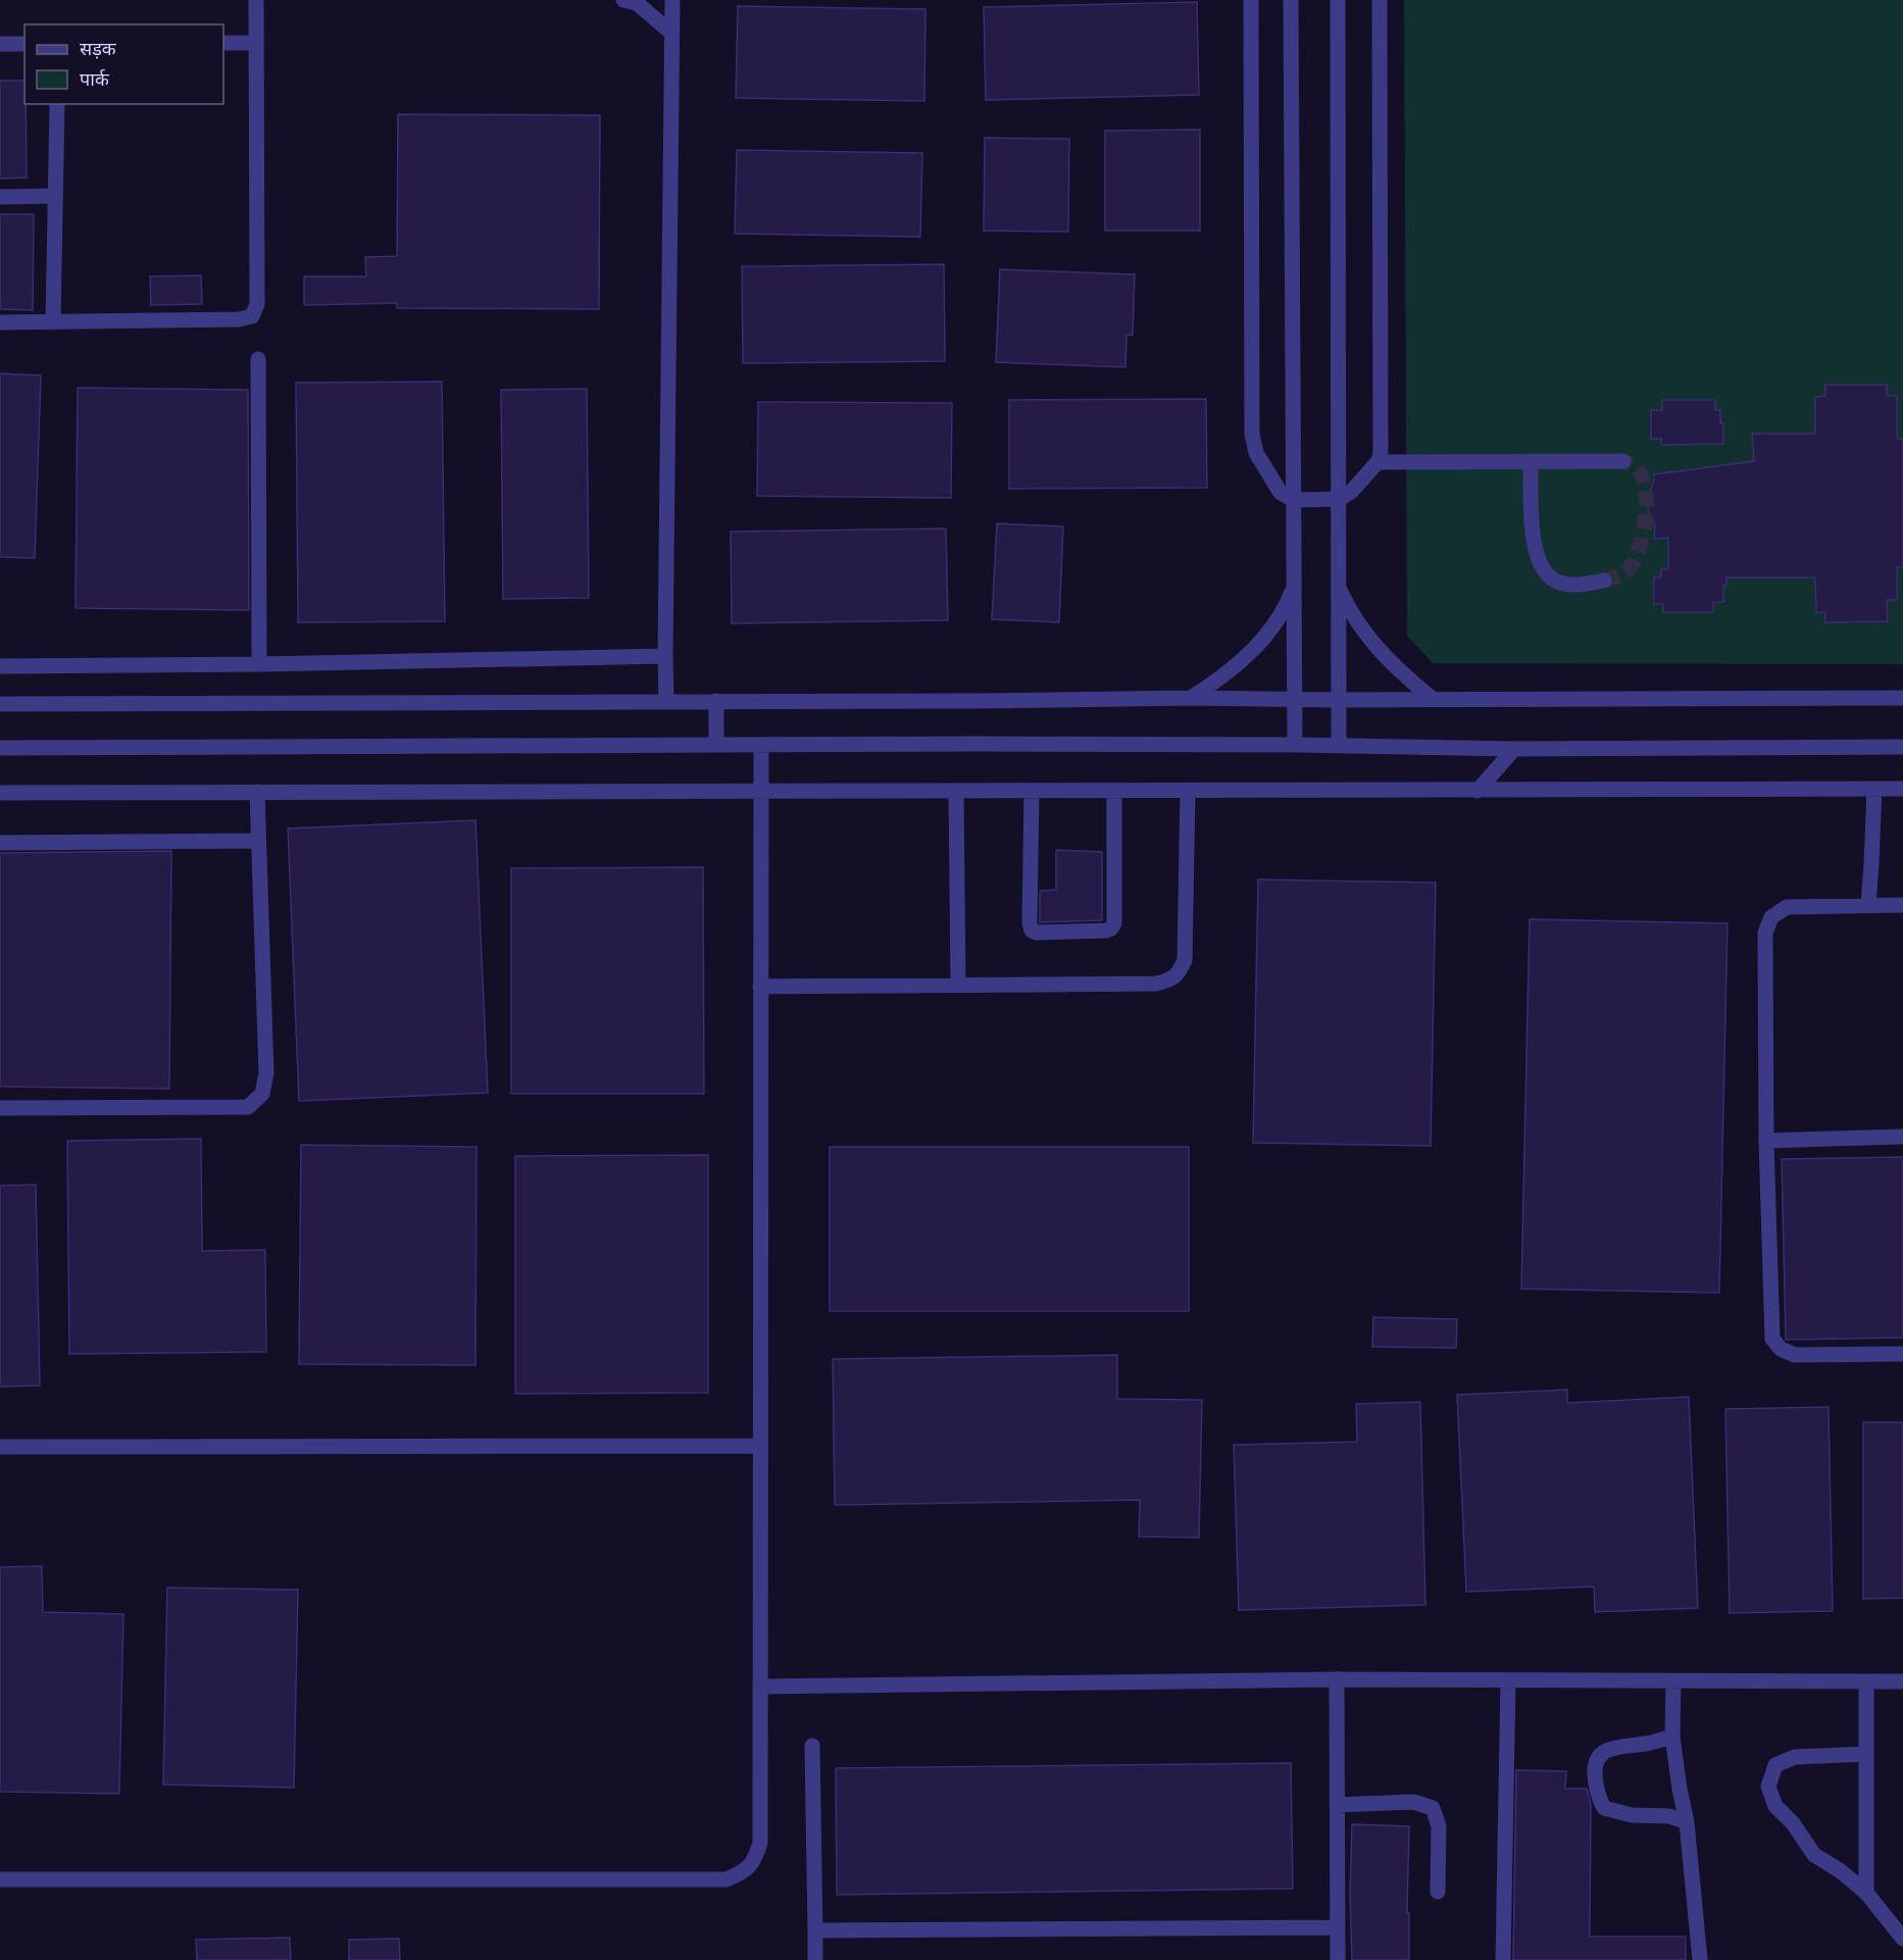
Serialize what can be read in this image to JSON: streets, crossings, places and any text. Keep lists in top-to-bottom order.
{
  "legend": ["सड़क", "पार्क"]
}
